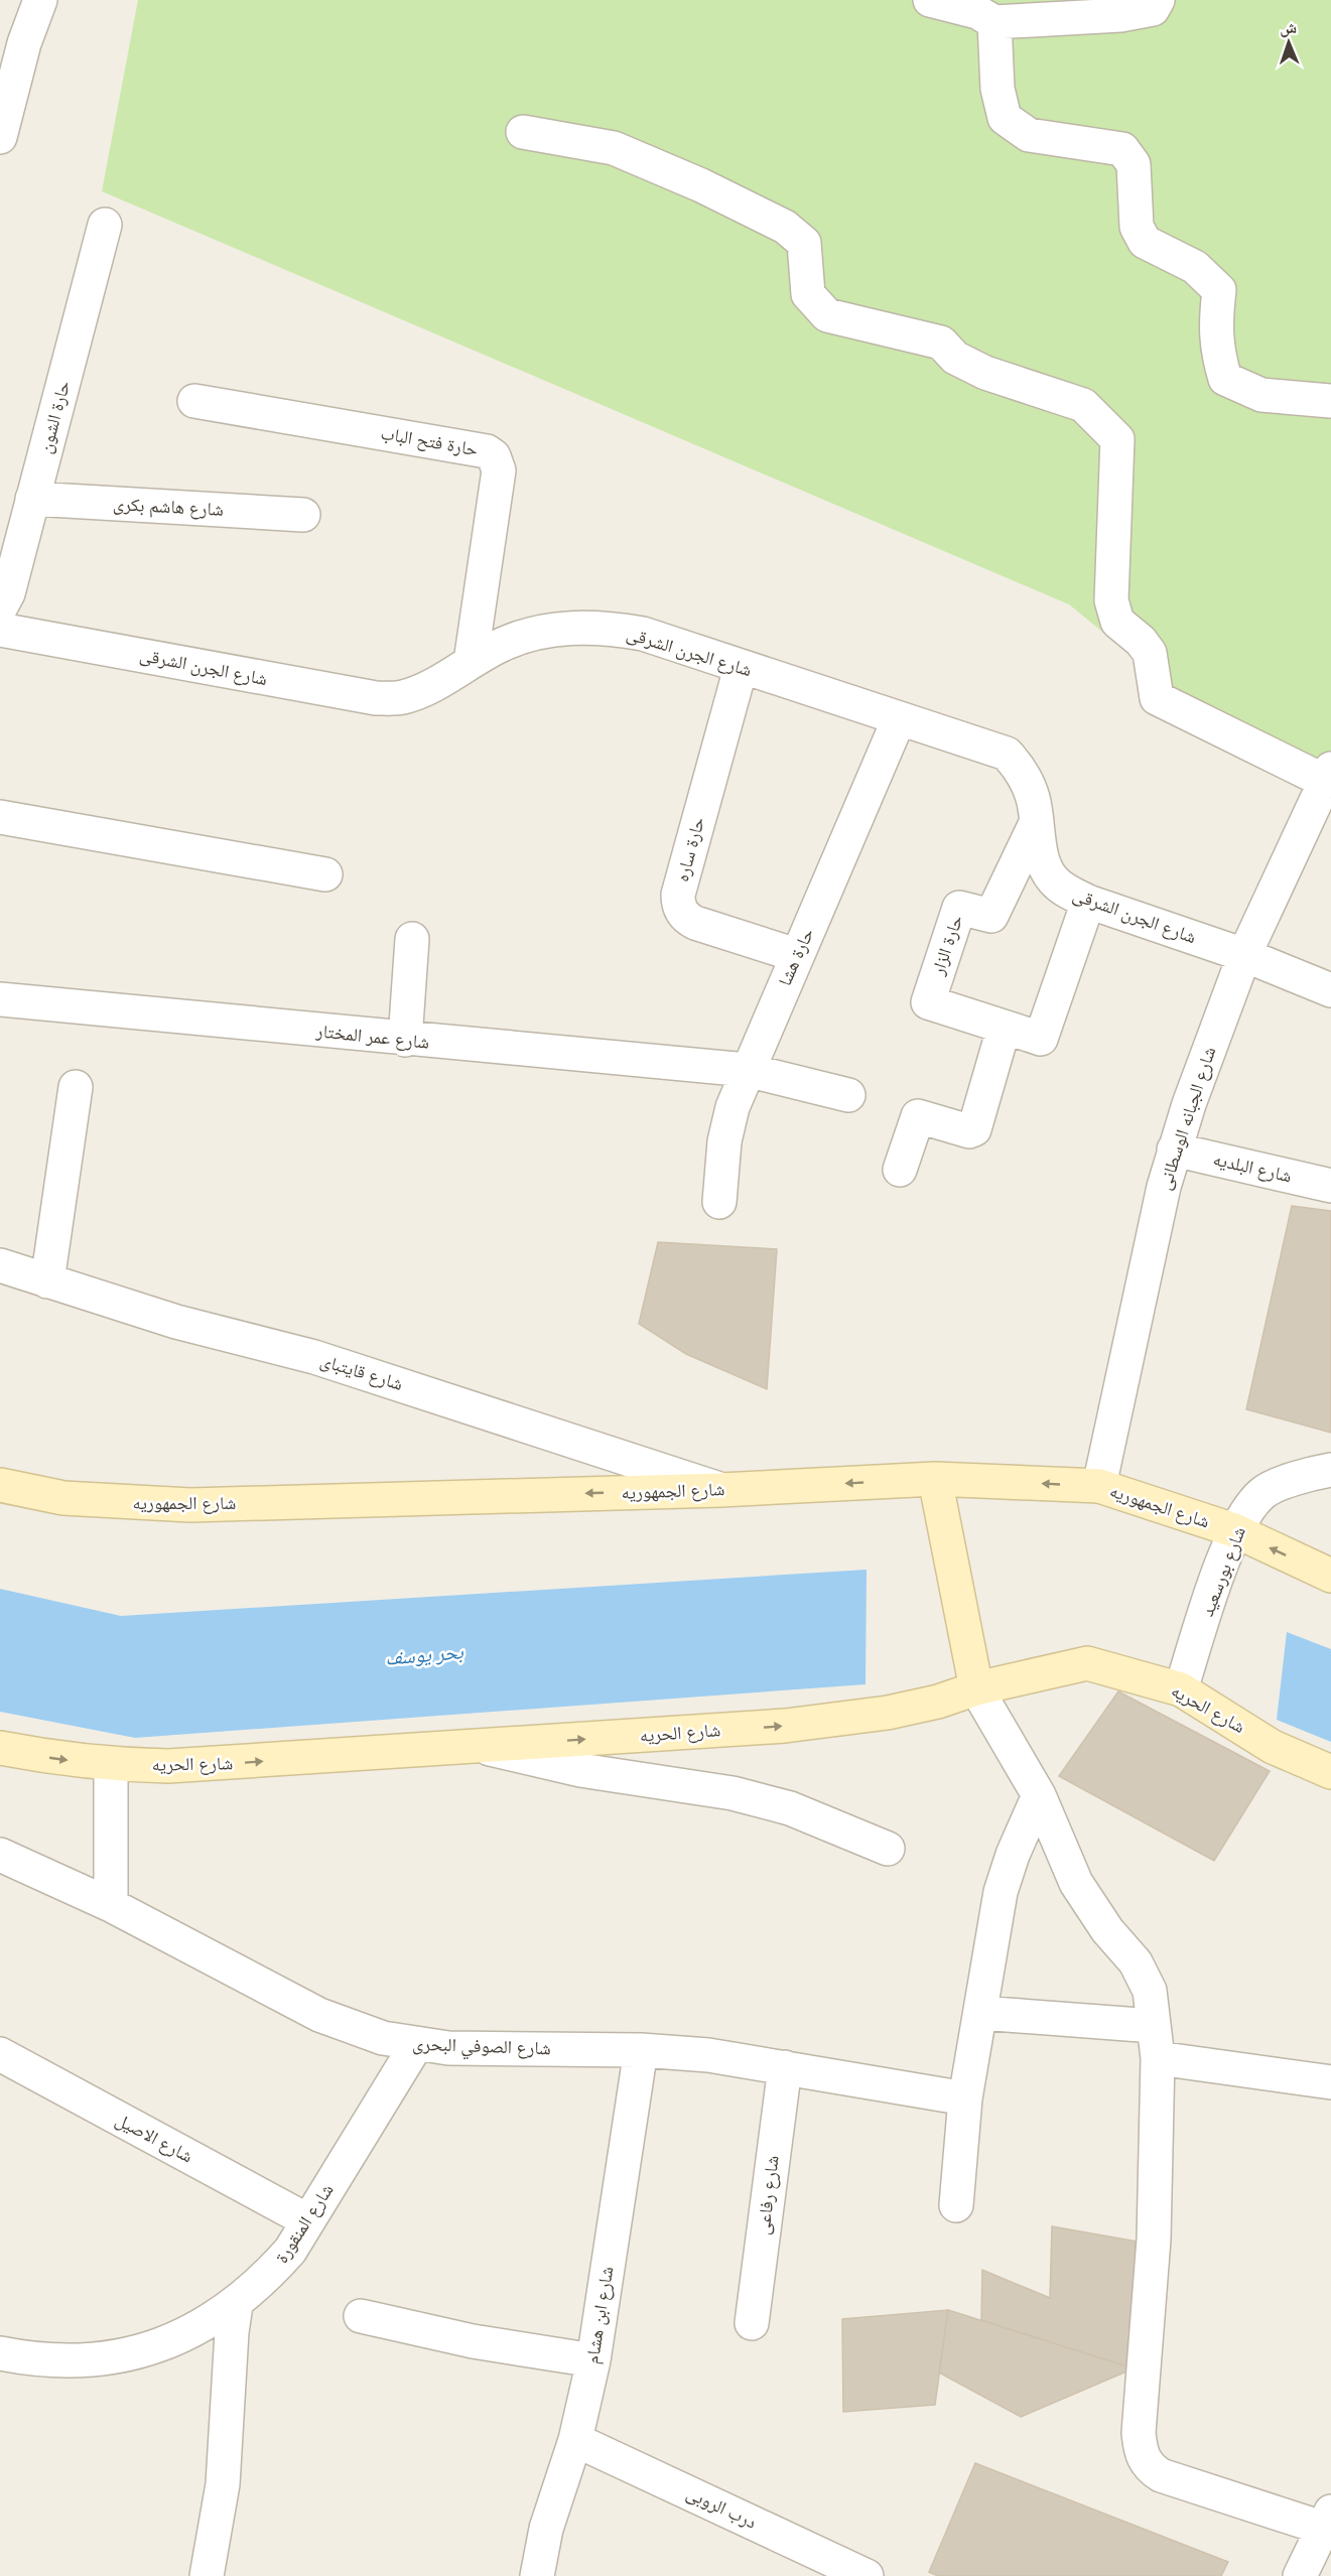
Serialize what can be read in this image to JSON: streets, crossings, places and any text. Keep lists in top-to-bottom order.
{
  "streets": {
    "street": [
      "حارة الشون",
      "حارة فتح الباب",
      "شارع هاشم بكرى",
      "شارع الجرن الشرقى",
      "حارة ساره",
      "حارة الزار",
      "حارة هشا",
      "شارع عمر المختار",
      "شارع الجبانه الوسطانى",
      "شارع البلديه",
      "شارع قايتباى",
      "شارع الجمهوريه",
      "شارع بورسعيد",
      "شارع الحريه",
      "شارع الصوفي البحرى",
      "شارع الاصيل",
      "شارع رفاعى",
      "شارع المنقورة",
      "شارع ابن هشام",
      "درب الروبى"
    ]
  },
  "crossings": [
    ["حارة الشون", "شارع هاشم بكرى"],
    ["حارة فتح الباب", "شارع الجرن الشرقى"],
    ["شارع الجرن الشرقى", "حارة ساره"],
    ["شارع الجرن الشرقى", "حارة الزار"],
    ["شارع الجرن الشرقى", "حارة هشا"],
    ["شارع الجرن الشرقى", "شارع الجبانه الوسطانى"],
    ["حارة ساره", "حارة هشا"],
    ["حارة هشا", "شارع عمر المختار"],
    ["شارع الجبانه الوسطانى", "شارع البلديه"],
    ["شارع الجبانه الوسطانى", "شارع الجمهوريه"],
    ["شارع قايتباى", "شارع الجمهوريه"],
    ["شارع الجمهوريه", "شارع بورسعيد"],
    ["شارع بورسعيد", "شارع الحريه"],
    ["شارع الصوفي البحرى", "شارع رفاعى"],
    ["شارع الصوفي البحرى", "شارع المنقورة"],
    ["شارع الصوفي البحرى", "شارع ابن هشام"],
    ["شارع الاصيل", "شارع المنقورة"],
    ["شارع ابن هشام", "درب الروبى"]
  ],
  "one_way": ["شارع الجمهوريه"],
  "water": ["بحر يوسف"],
  "north": "top"
}
